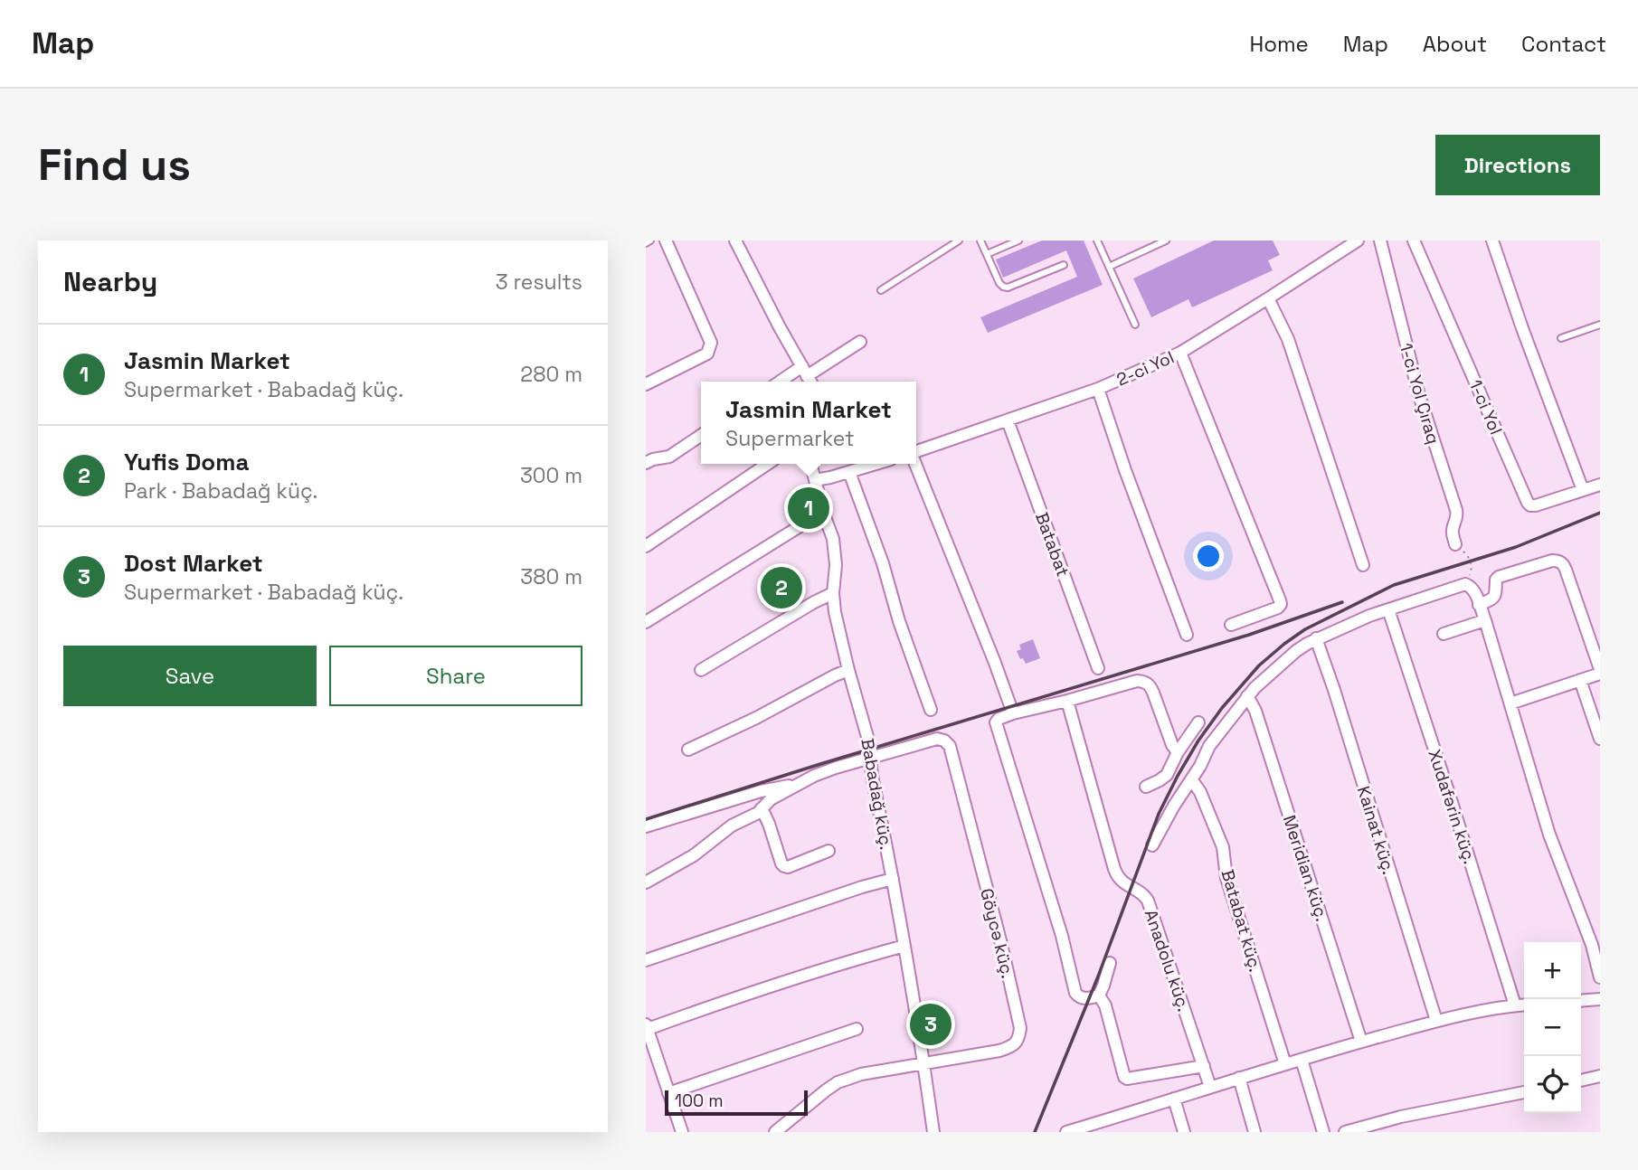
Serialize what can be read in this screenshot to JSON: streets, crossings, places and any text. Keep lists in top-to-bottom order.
{
  "streets": {
    "street": [
      "2-ci Yol",
      "1-ci Yol Çıraq",
      "1-ci Yol",
      "Batabat",
      "Babadağ küç.",
      "Xudafərin küç.",
      "Kainat küç.",
      "Meridian küç.",
      "Batabat küç.",
      "Göycə küç.",
      "Anadolu küç."
    ]
  },
  "crossings": [
    ["2-ci Yol", "Batabat"],
    ["Babadağ küç.", "Göycə küç."]
  ],
  "scale_bar": "100 m",
  "page": {
    "header": "Map",
    "nav": [
      "Home",
      "Map",
      "About",
      "Contact"
    ],
    "buttons": [
      "Directions",
      ["Save", "Share"]
    ],
    "title": "Find us",
    "heading": ["Nearby", "3 results"],
    "list": [
      {
        "mark": "1",
        "name": "Jasmin Market",
        "note": "Supermarket · Babadağ küç.",
        "value": "280 m"
      },
      {
        "mark": "2",
        "name": "Yufis Doma",
        "note": "Park · Babadağ küç.",
        "value": "300 m"
      },
      {
        "mark": "3",
        "name": "Dost Market",
        "note": "Supermarket · Babadağ küç.",
        "value": "380 m"
      }
    ],
    "popup": ["Jasmin Market", "Supermarket"],
    "pins": ["1", "2", "3"],
    "map_buttons": ["+", "−"],
    "scale": "100 m"
  }
}
